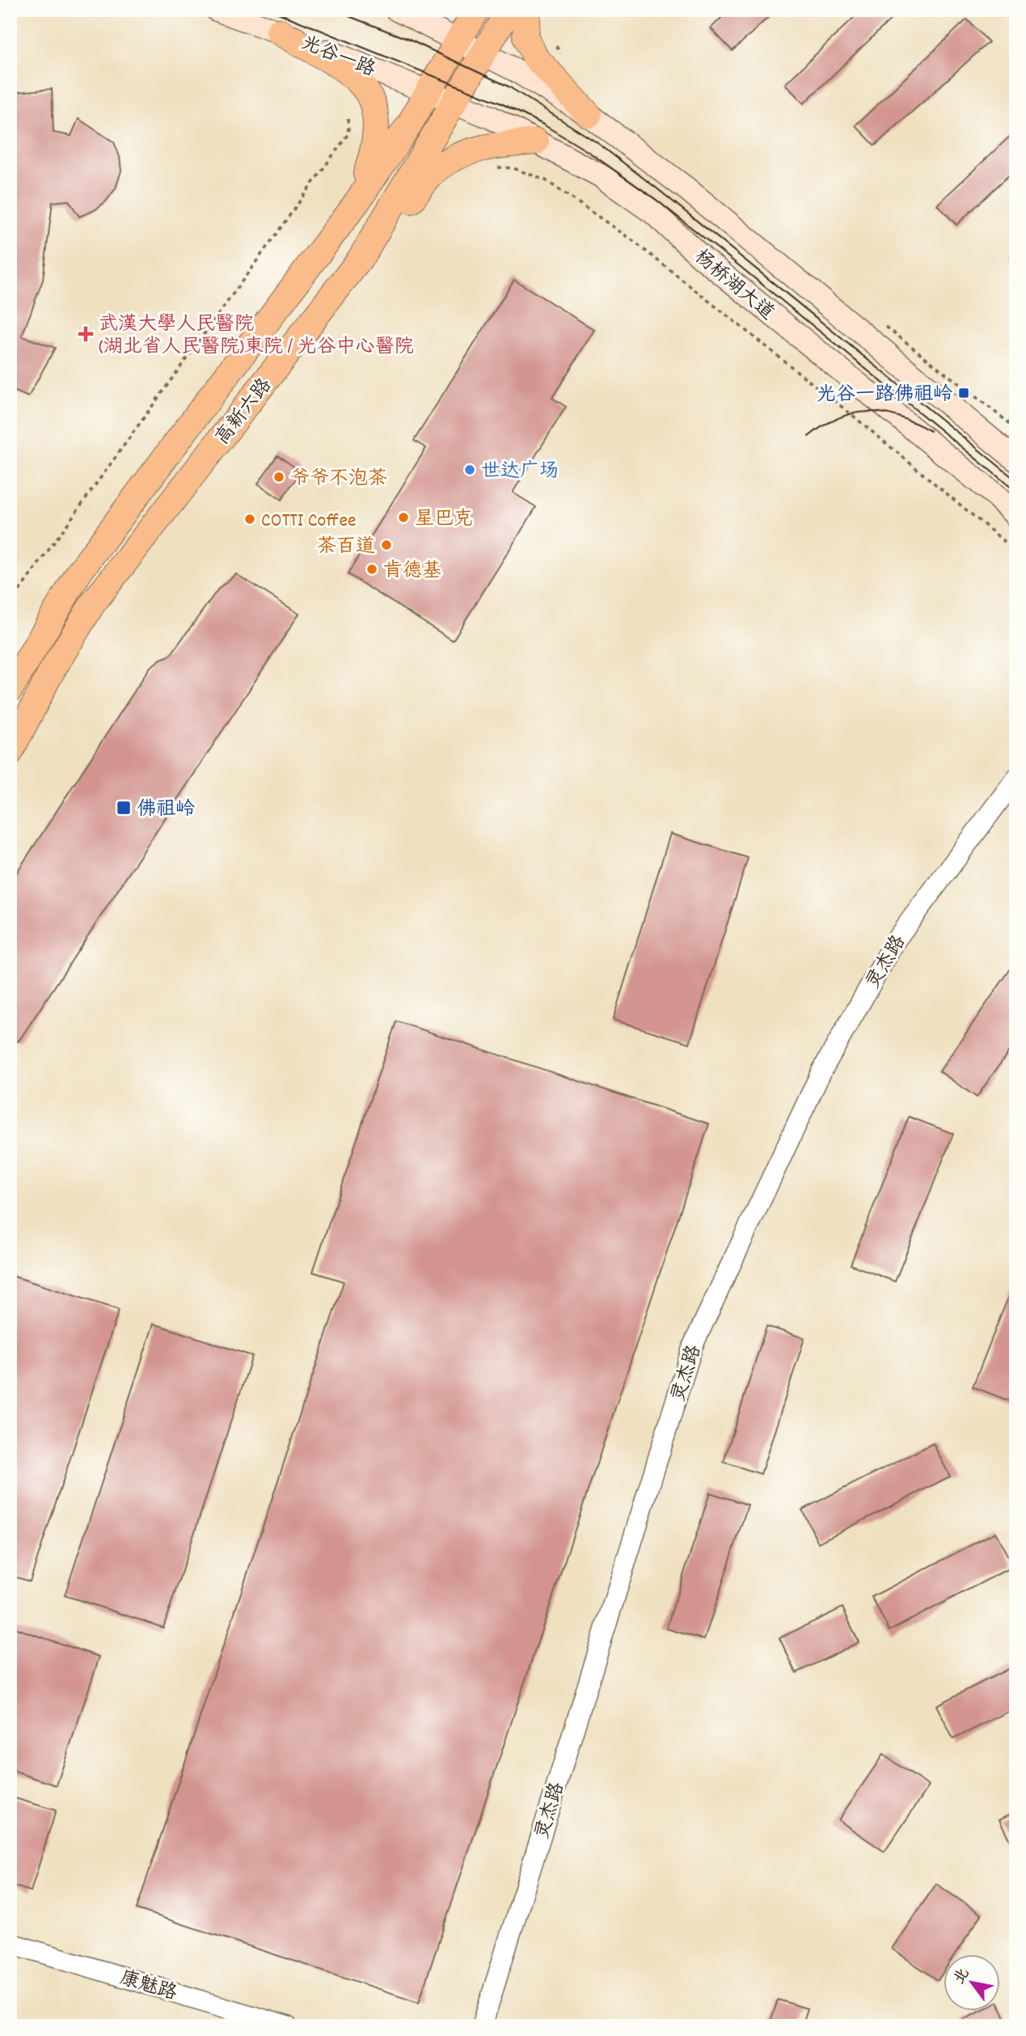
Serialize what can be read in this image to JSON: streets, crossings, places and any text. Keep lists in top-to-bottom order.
{
  "streets": {
    "main road": ["光谷一路", "杨桥湖大道", "高新六路"],
    "street": ["灵杰路", "康魅路"]
  },
  "crossings": [
    ["光谷一路", "杨桥湖大道"],
    ["光谷一路", "高新六路"],
    ["杨桥湖大道", "高新六路"]
  ],
  "places": {
    "health": ["武漢大學人民醫院 (湖北省人民醫院)東院 / 光谷中心醫院"],
    "transit": ["光谷一路佛祖岭", "佛祖岭"],
    "other": [
      "世达广场",
      "爷爷不泡茶",
      "星巴克",
      "COTTI Coffee",
      "茶百道",
      "肯德基"
    ]
  },
  "north": "top left"
}
